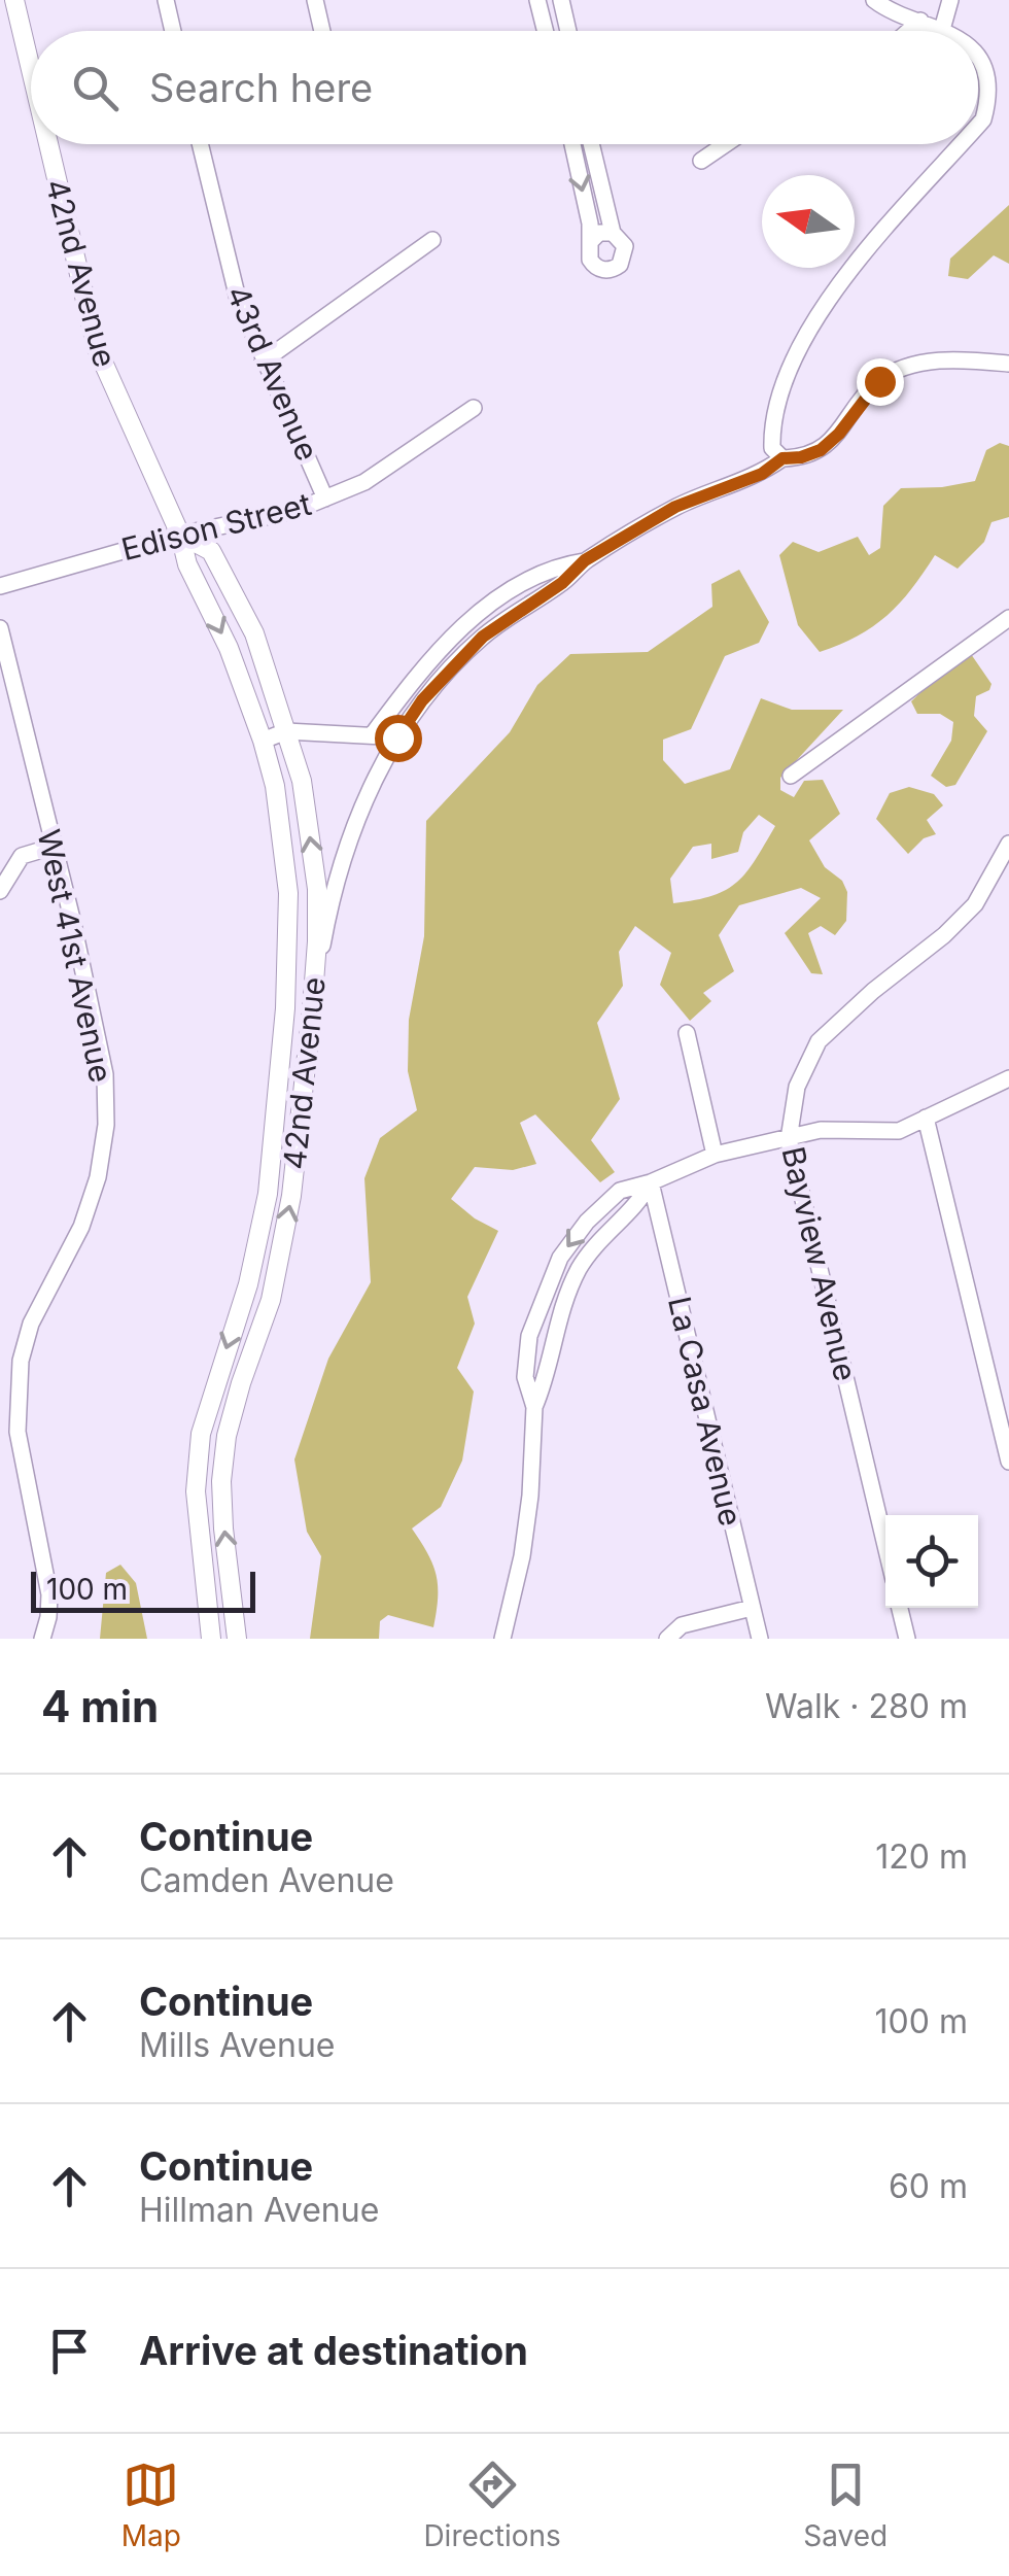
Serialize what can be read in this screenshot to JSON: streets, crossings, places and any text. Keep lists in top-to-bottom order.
{
  "streets": {
    "street": [
      "42nd Avenue",
      "43rd Avenue",
      "Edison Street",
      "West 41st Avenue",
      "Bayview Avenue",
      "La Casa Avenue"
    ]
  },
  "crossings": [
    ["42nd Avenue", "Edison Street"],
    ["43rd Avenue", "Edison Street"]
  ],
  "scale_bar": "100 m",
  "north": "left",
  "page": {
    "search": "Search here",
    "scale": "100 m",
    "heading": ["4 min", "Walk · 280 m"],
    "list": [
      ["Continue", "Camden Avenue", "120 m"],
      ["Continue", "Mills Avenue", "100 m"],
      ["Continue", "Hillman Avenue", "60 m"],
      "Arrive at destination"
    ],
    "nav": ["Map", "Directions", "Saved"]
  }
}
